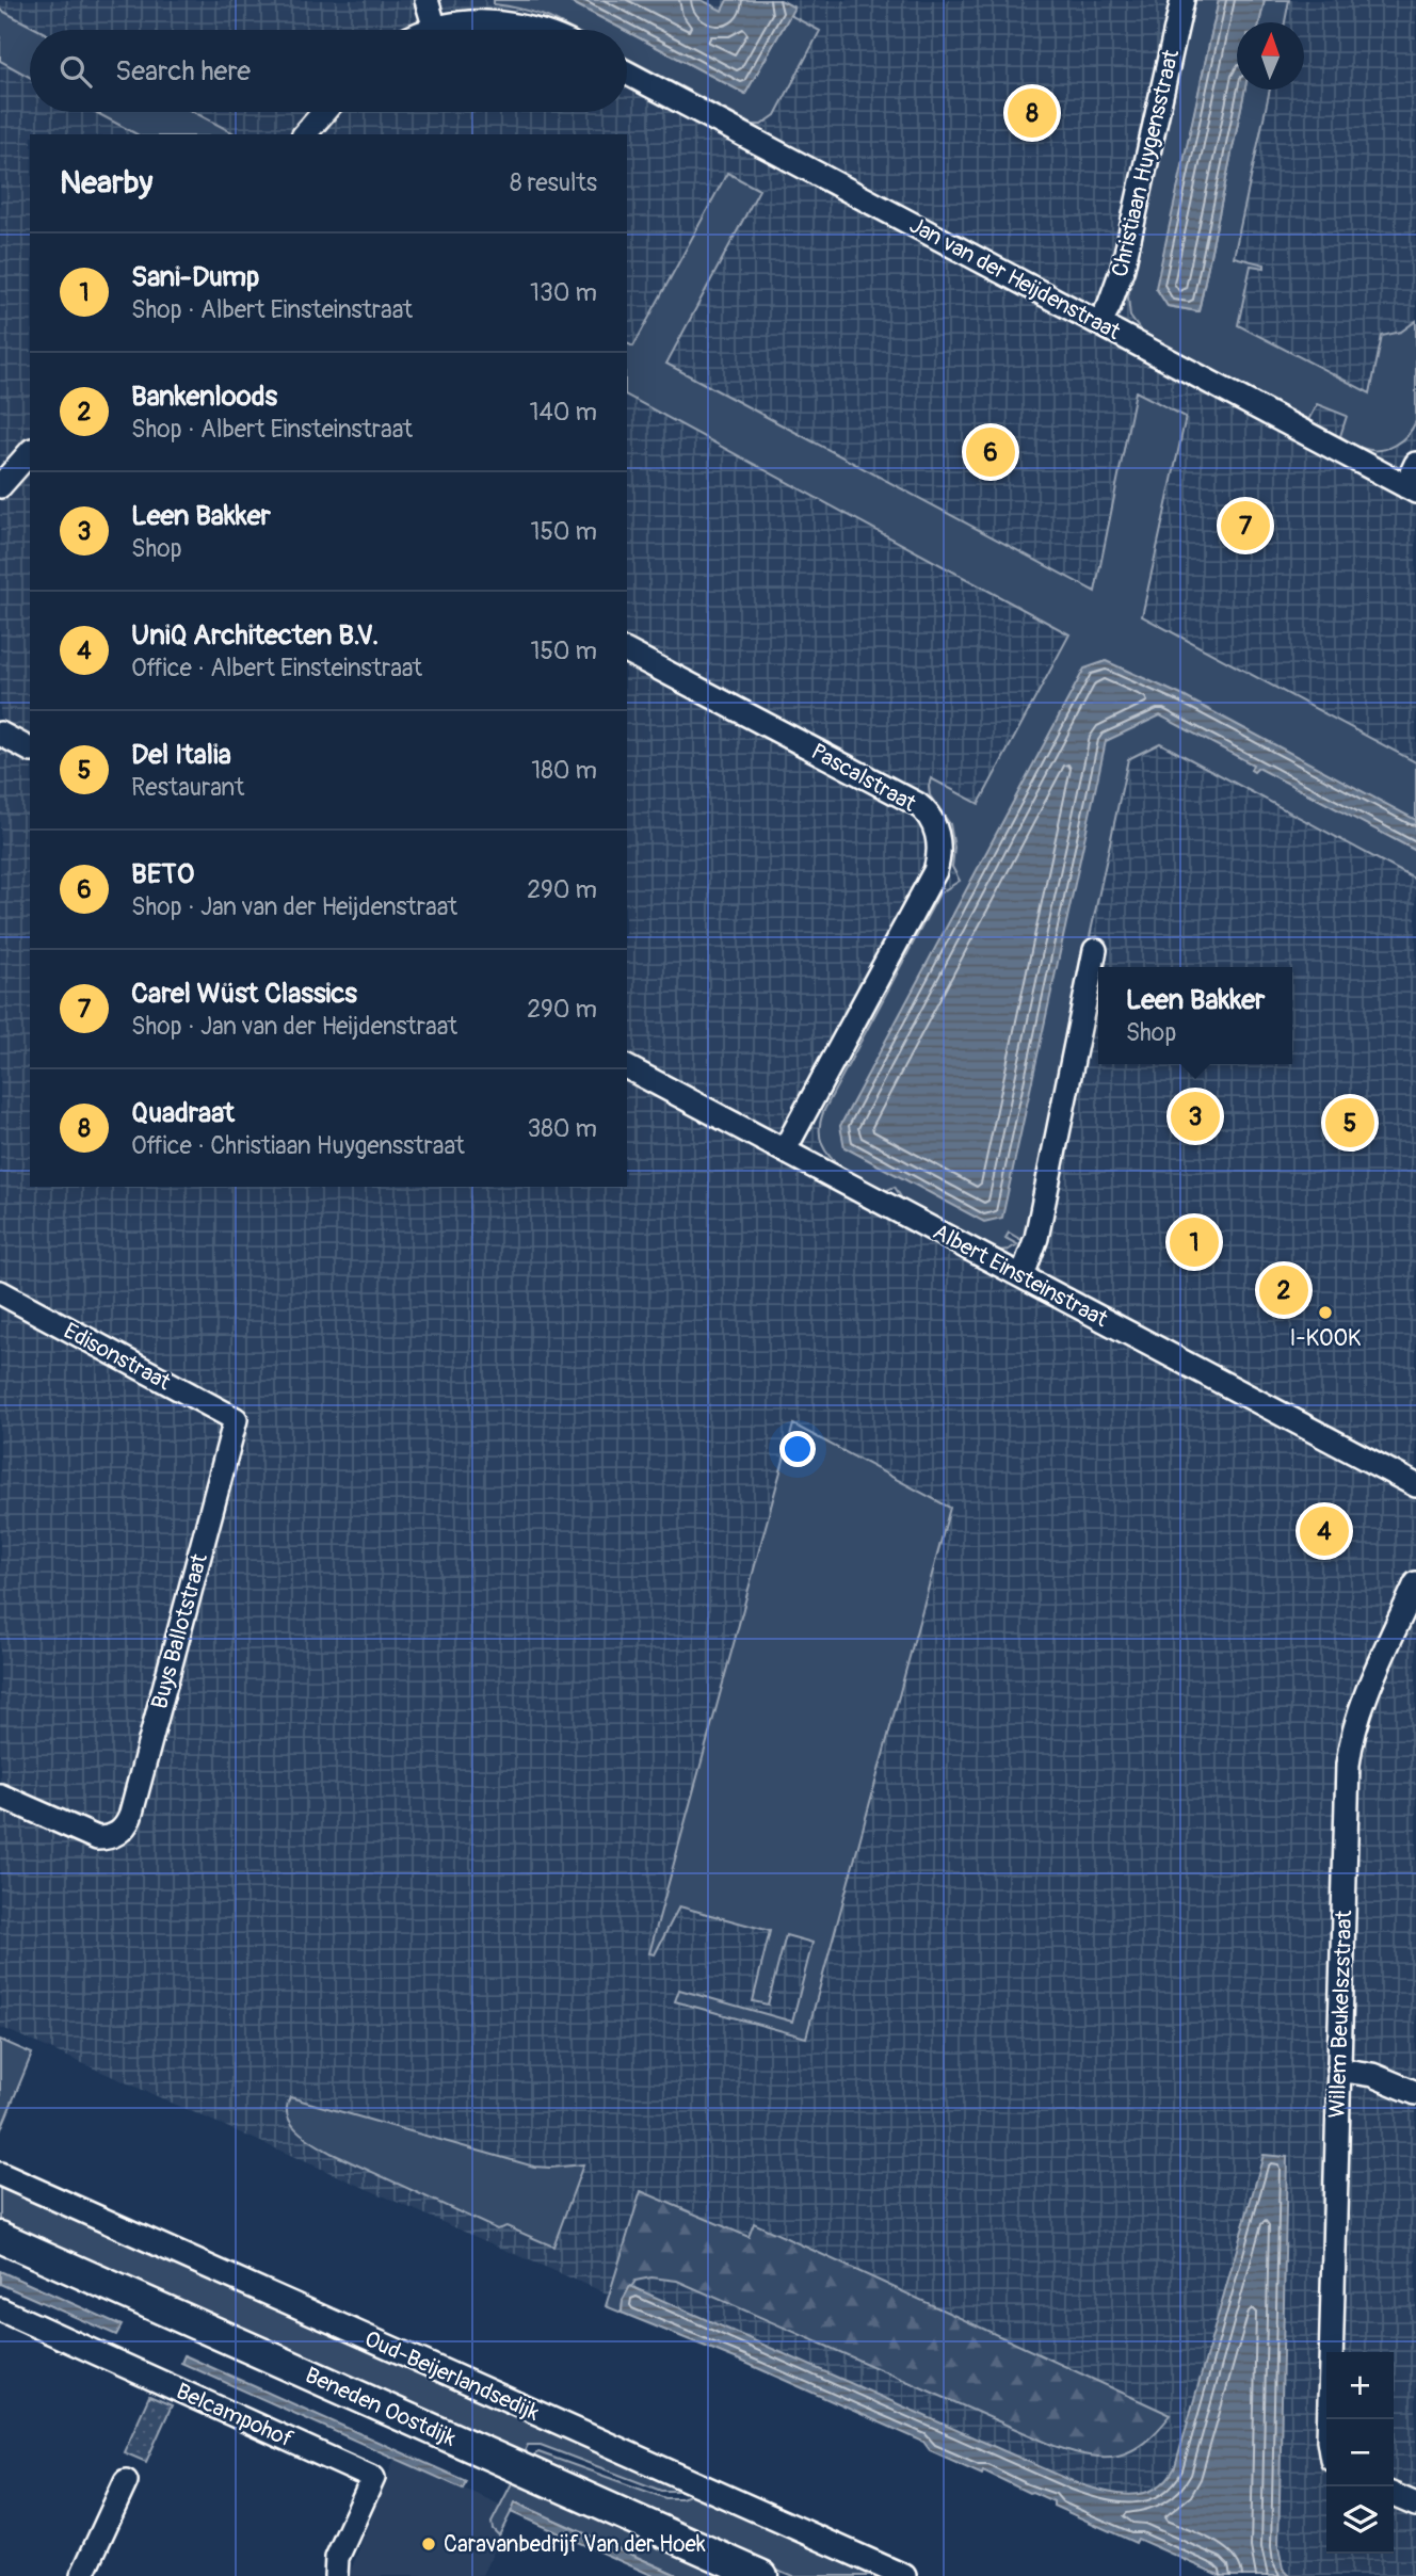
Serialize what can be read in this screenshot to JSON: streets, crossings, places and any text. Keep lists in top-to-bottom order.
{
  "streets": {
    "main road": ["Beneden Oostdijk"],
    "street": [
      "Christiaan Huygensstraat",
      "Jan van der Heijdenstraat",
      "Pascalstraat",
      "Albert Einsteinstraat",
      "Edisonstraat",
      "Buys Ballotstraat",
      "Willem Beukelszstraat",
      "Oud-Beijerlandsedijk",
      "Belcampohof"
    ]
  },
  "crossings": [
    ["Christiaan Huygensstraat", "Jan van der Heijdenstraat"],
    ["Pascalstraat", "Albert Einsteinstraat"],
    ["Edisonstraat", "Buys Ballotstraat"]
  ],
  "places": ["I-KOOK", "Caravanbedrijf Van der Hoek"],
  "north": "top",
  "page": {
    "search": "Search here",
    "pins": [
      "8",
      "6",
      "7",
      "3",
      "5",
      "1",
      "2",
      "4"
    ],
    "heading": ["Nearby", "8 results"],
    "list": [
      {
        "mark": "1",
        "name": "Sani-Dump",
        "note": "Shop · Albert Einsteinstraat",
        "value": "130 m"
      },
      {
        "mark": "2",
        "name": "Bankenloods",
        "note": "Shop · Albert Einsteinstraat",
        "value": "140 m"
      },
      {
        "mark": "3",
        "name": "Leen Bakker",
        "note": "Shop",
        "value": "150 m"
      },
      {
        "mark": "4",
        "name": "UniQ Architecten B.V.",
        "note": "Office · Albert Einsteinstraat",
        "value": "150 m"
      },
      {
        "mark": "5",
        "name": "Del Italia",
        "note": "Restaurant",
        "value": "180 m"
      },
      {
        "mark": "6",
        "name": "BETO",
        "note": "Shop · Jan van der Heijdenstraat",
        "value": "290 m"
      },
      {
        "mark": "7",
        "name": "Carel Wüst Classics",
        "note": "Shop · Jan van der Heijdenstraat",
        "value": "290 m"
      },
      {
        "mark": "8",
        "name": "Quadraat",
        "note": "Office · Christiaan Huygensstraat",
        "value": "380 m"
      }
    ],
    "popup": ["Leen Bakker", "Shop"],
    "map_buttons": ["+", "−"]
  }
}
